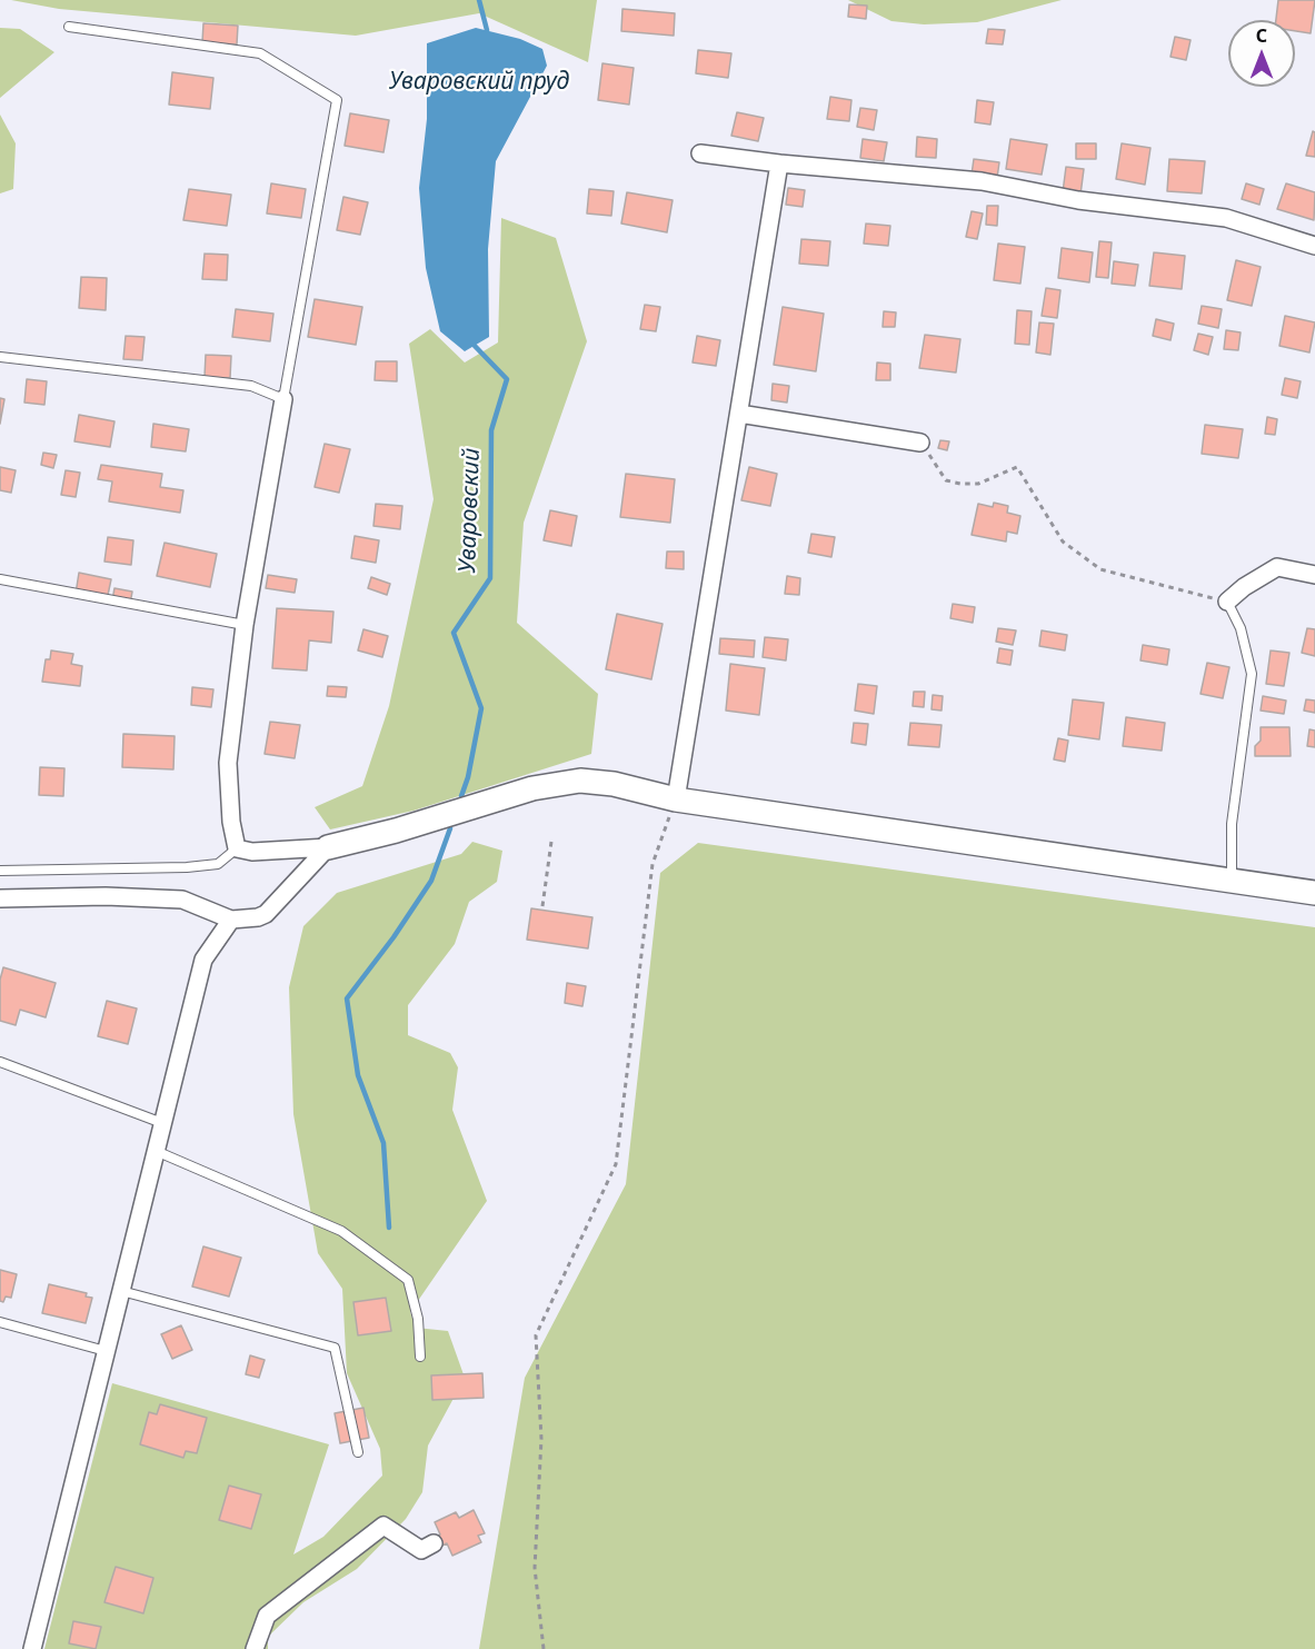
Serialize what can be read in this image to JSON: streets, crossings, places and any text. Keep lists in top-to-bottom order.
{
  "water": ["Уваровский пруд", "Уваровский"],
  "north": "top"
}
